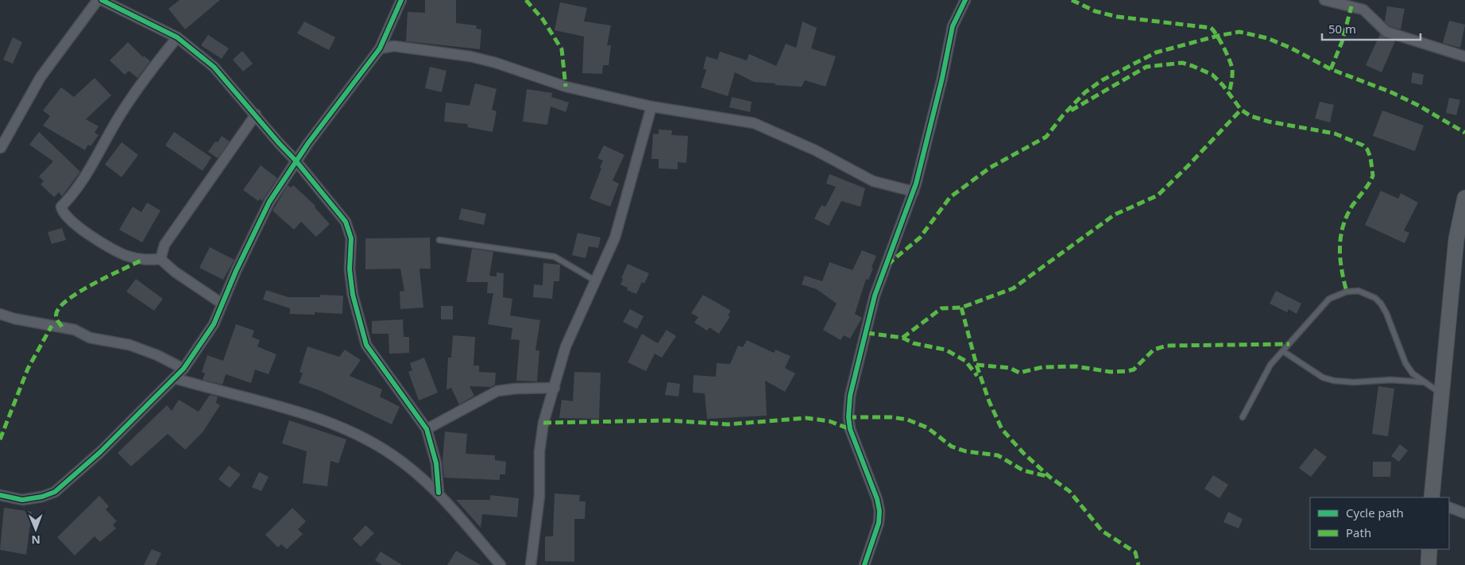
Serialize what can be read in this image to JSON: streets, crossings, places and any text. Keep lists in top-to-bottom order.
{
  "legend": ["Cycle path", "Path"],
  "scale_bar": "50 m",
  "north": "bottom"
}
